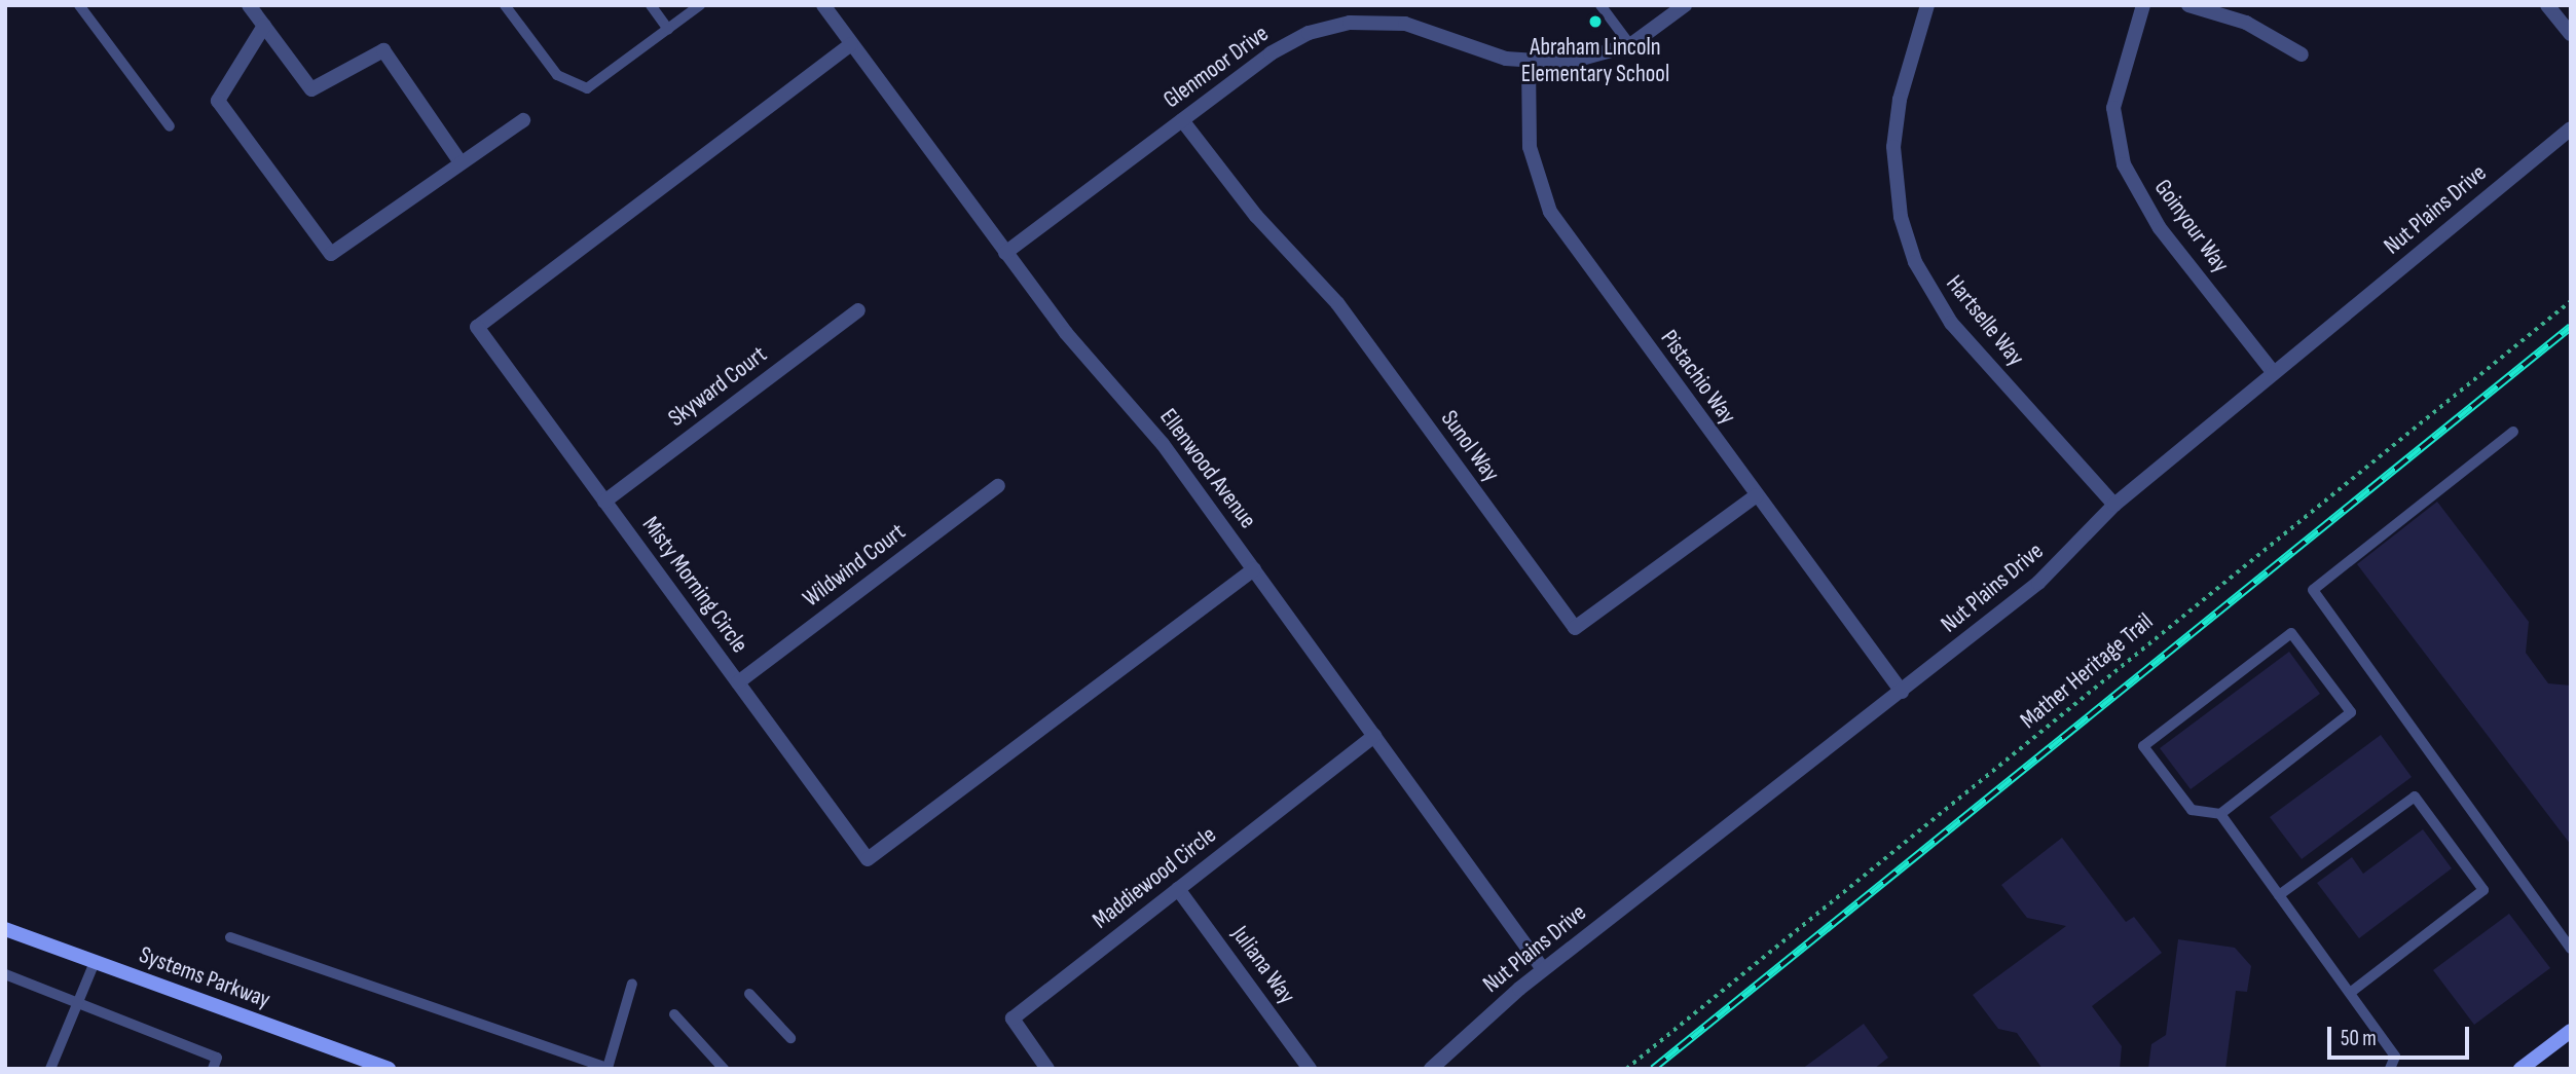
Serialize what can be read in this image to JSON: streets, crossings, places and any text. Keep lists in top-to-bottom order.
{
  "streets": {
    "street": [
      "Glenmoor Drive",
      "Nut Plains Drive",
      "Goinyour Way",
      "Hartselle Way",
      "Pistachio Way",
      "Skyward Court",
      "Sunol Way",
      "Ellenwood Avenue",
      "Wildwind Court",
      "Misty Morning Circle",
      "Maddiewood Circle",
      "Juliana Way",
      "Systems Parkway"
    ],
    "path": ["Mather Heritage Trail"]
  },
  "crossings": [
    ["Glenmoor Drive", "Pistachio Way"],
    ["Glenmoor Drive", "Sunol Way"],
    ["Glenmoor Drive", "Ellenwood Avenue"],
    ["Nut Plains Drive", "Goinyour Way"],
    ["Nut Plains Drive", "Hartselle Way"],
    ["Nut Plains Drive", "Pistachio Way"],
    ["Nut Plains Drive", "Ellenwood Avenue"],
    ["Pistachio Way", "Sunol Way"],
    ["Skyward Court", "Misty Morning Circle"],
    ["Ellenwood Avenue", "Misty Morning Circle"],
    ["Ellenwood Avenue", "Maddiewood Circle"],
    ["Wildwind Court", "Misty Morning Circle"],
    ["Maddiewood Circle", "Juliana Way"]
  ],
  "places": ["Abraham Lincoln Elementary School"],
  "scale_bar": "50 m"
}
